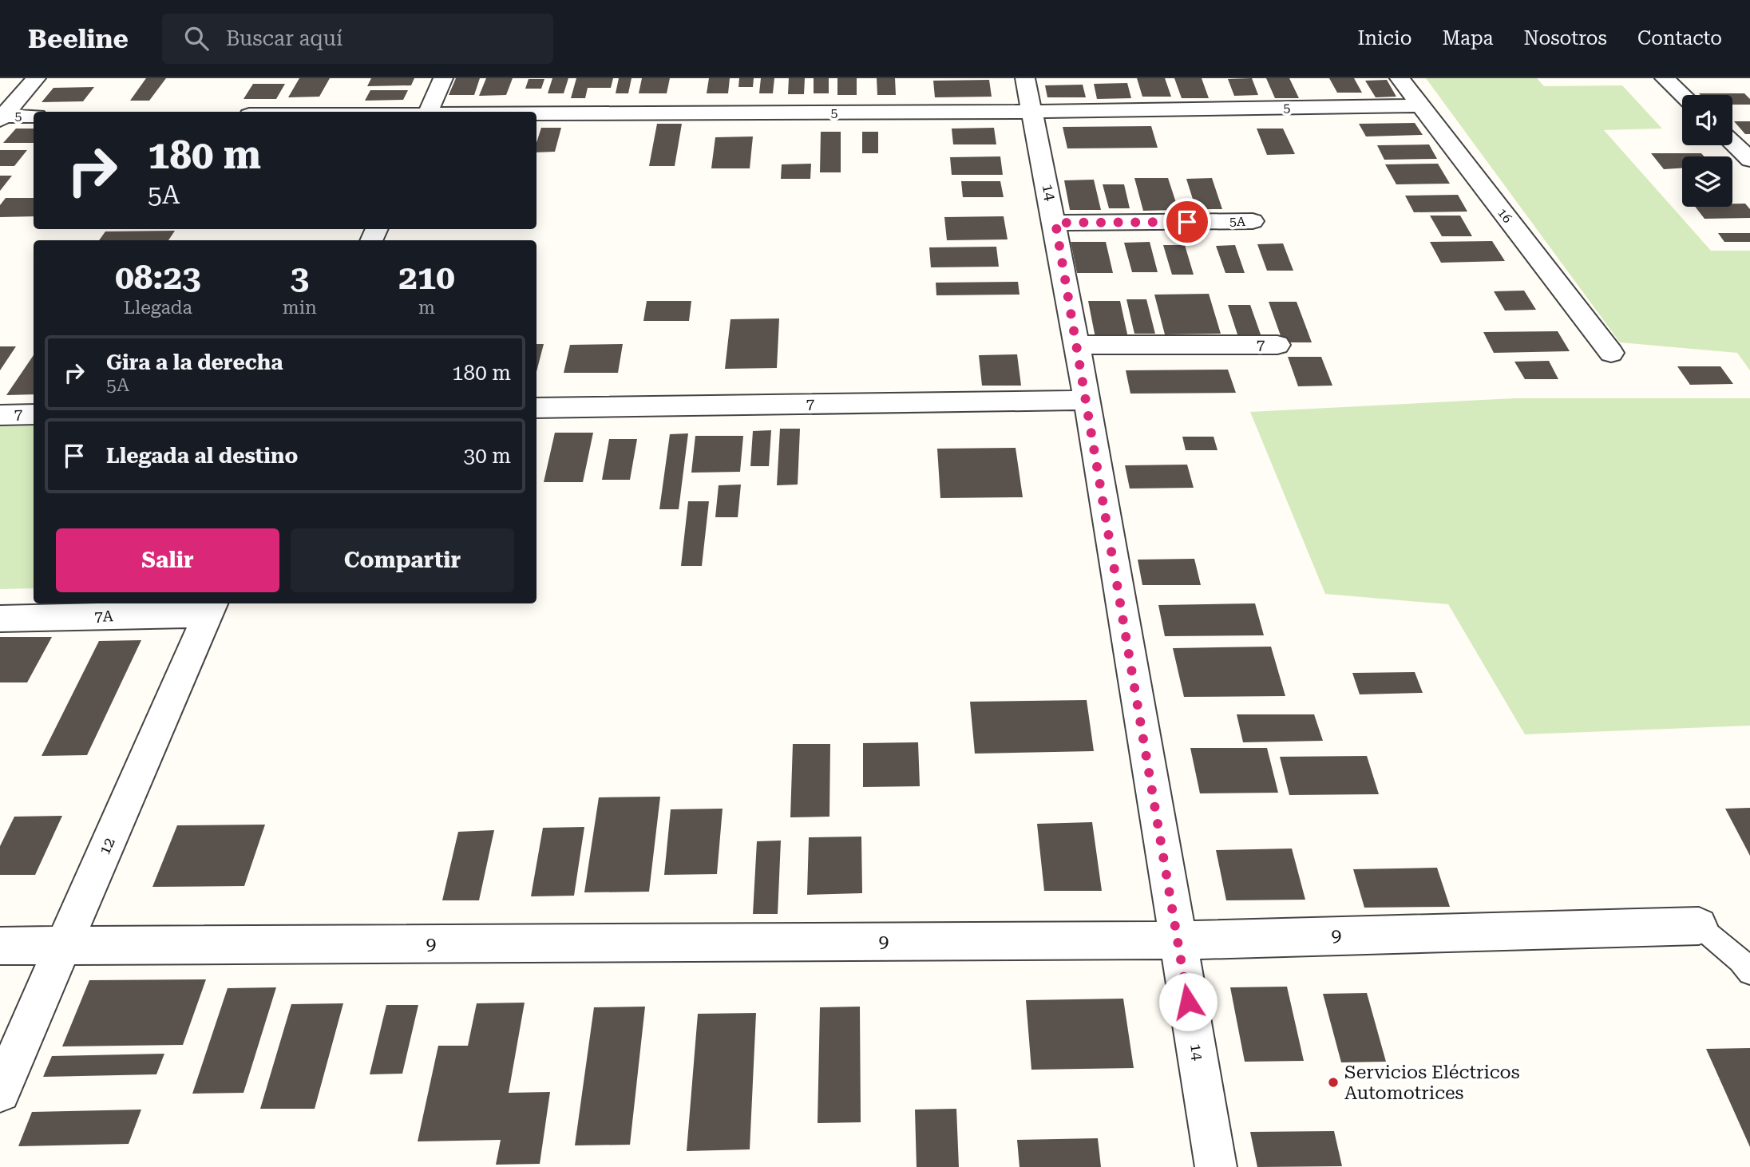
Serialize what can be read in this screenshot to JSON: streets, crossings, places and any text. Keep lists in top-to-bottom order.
{
  "streets": {
    "street": [
      "5",
      "14",
      "16",
      "5A",
      "7",
      "7A",
      "12",
      "9"
    ]
  },
  "crossings": [
    ["5", "14"],
    ["5", "16"],
    ["14", "5A"],
    ["14", "7"],
    ["14", "9"],
    ["7A", "12"],
    ["12", "9"]
  ],
  "places": ["Servicios Eléctricos Automotrices"],
  "page": {
    "header": "Beeline",
    "search": "Buscar aquí",
    "nav": [
      "Inicio",
      "Mapa",
      "Nosotros",
      "Contacto"
    ],
    "turn": ["180 m", "5A"],
    "eta": [
      "08:23",
      "Llegada",
      "3",
      "min",
      "210",
      "m"
    ],
    "list": [
      {
        "name": "Gira a la derecha",
        "note": "5A",
        "value": "180 m"
      },
      {
        "name": "Llegada al destino",
        "value": "30 m"
      }
    ],
    "buttons": ["Salir", "Compartir"]
  }
}
